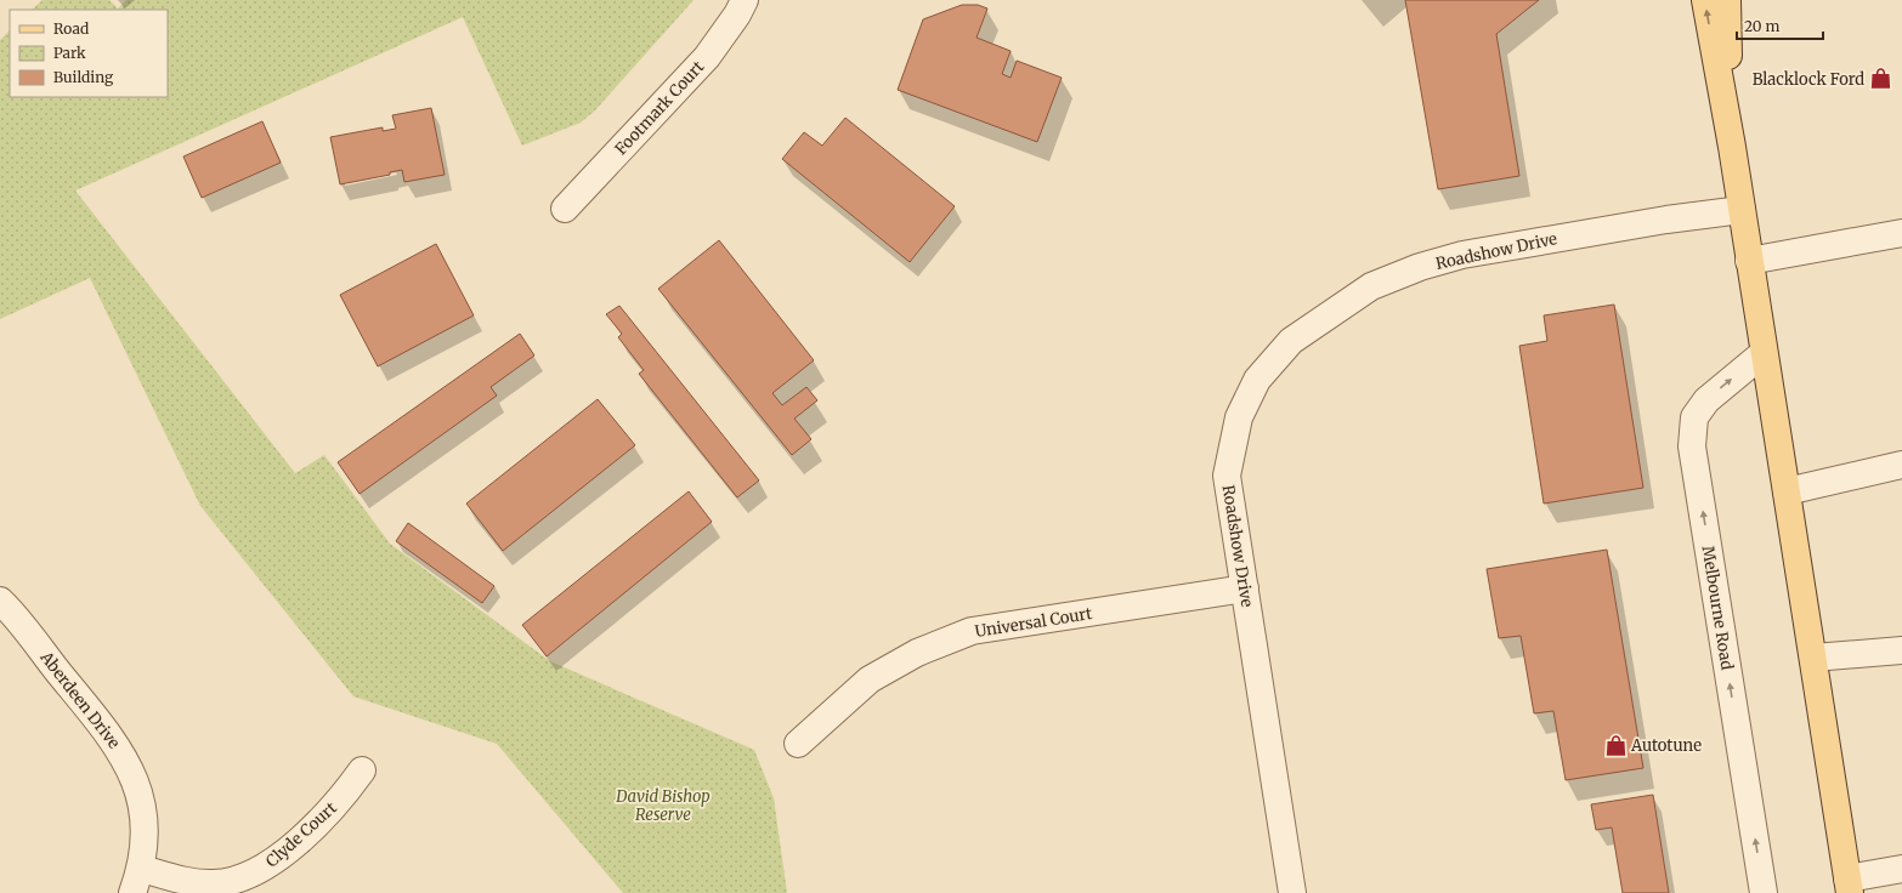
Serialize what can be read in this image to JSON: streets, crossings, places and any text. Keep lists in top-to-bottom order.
{
  "streets": {
    "street": [
      "Footmark Court",
      "Roadshow Drive",
      "Melbourne Road",
      "Universal Court",
      "Aberdeen Drive",
      "Clyde Court"
    ]
  },
  "crossings": [
    ["Roadshow Drive", "Universal Court"],
    ["Aberdeen Drive", "Clyde Court"]
  ],
  "one_way": ["Melbourne Road"],
  "parks": ["David Bishop Reserve"],
  "places": {
    "shop": ["Blacklock Ford", "Autotune"]
  },
  "legend": ["Road", "Park", "Building"],
  "scale_bar": "20 m"
}
